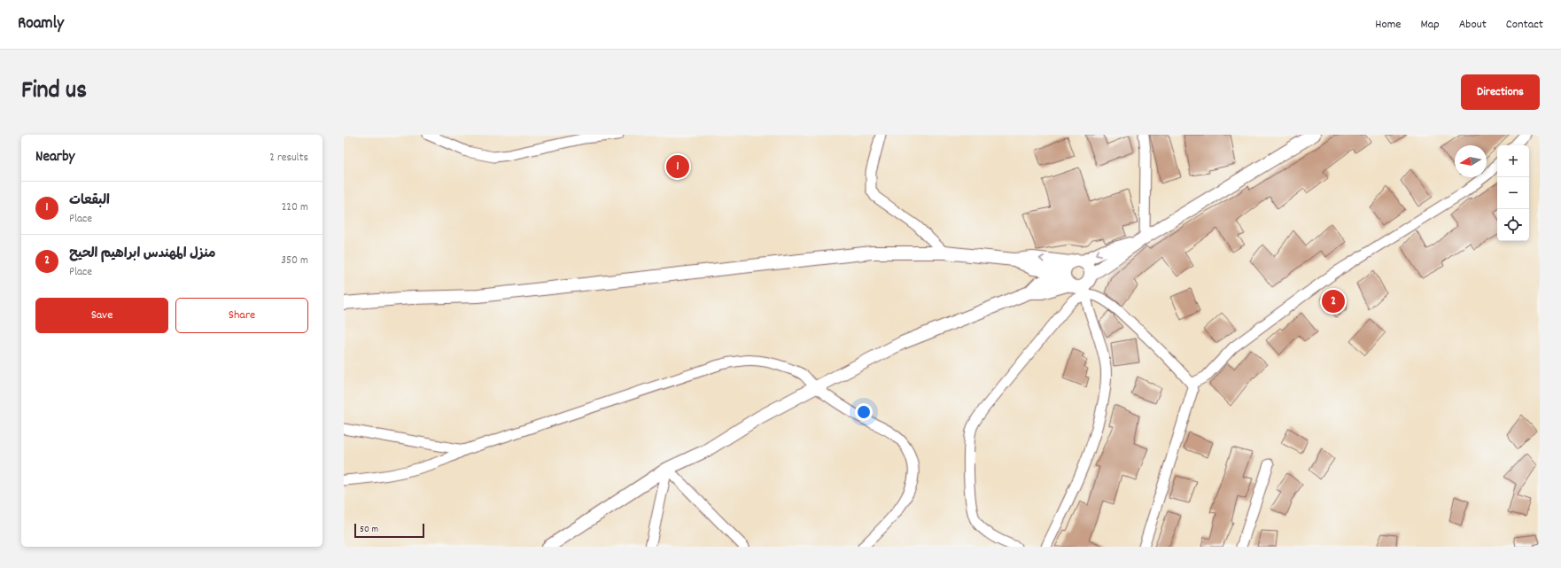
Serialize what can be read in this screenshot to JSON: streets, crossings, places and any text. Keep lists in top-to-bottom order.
{
  "scale_bar": "50 m",
  "north": "left",
  "page": {
    "header": "Roamly",
    "nav": [
      "Home",
      "Map",
      "About",
      "Contact"
    ],
    "title": "Find us",
    "buttons": [
      "Directions",
      ["Save", "Share"]
    ],
    "heading": ["Nearby", "2 results"],
    "map_buttons": ["+", "−"],
    "pins": ["1", "2"],
    "list": [
      {
        "mark": "1",
        "name": "البقعات",
        "note": "Place",
        "value": "220 m"
      },
      {
        "mark": "2",
        "name": "منزل المهندس ابراهيم الحيح",
        "note": "Place",
        "value": "350 m"
      }
    ],
    "scale": "50 m"
  }
}
